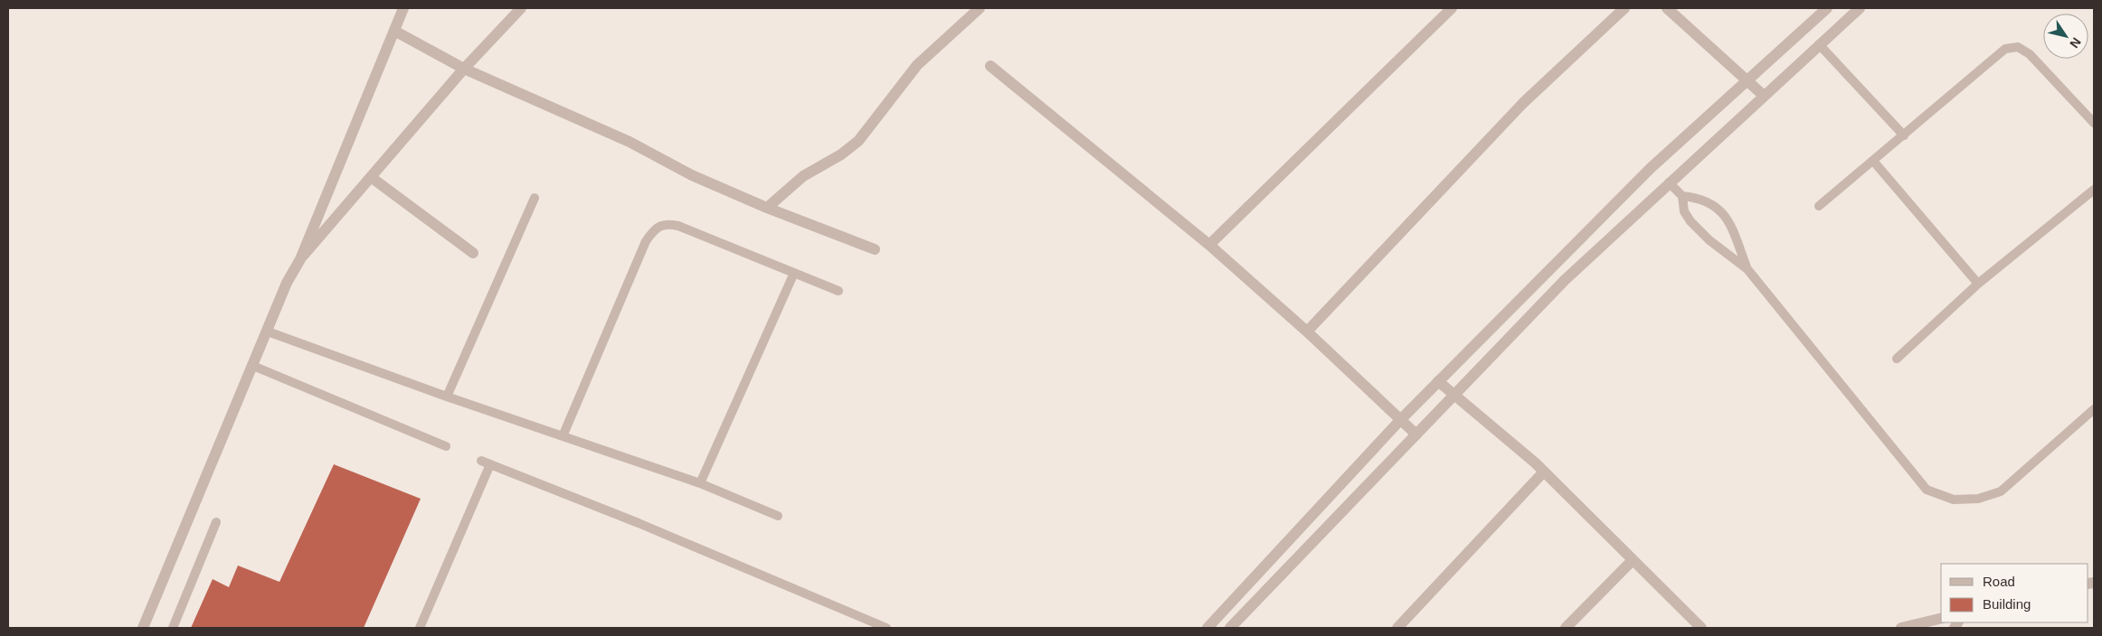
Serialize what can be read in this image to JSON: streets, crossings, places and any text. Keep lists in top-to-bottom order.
{
  "legend": ["Road", "Building"],
  "north": "bottom right"
}
